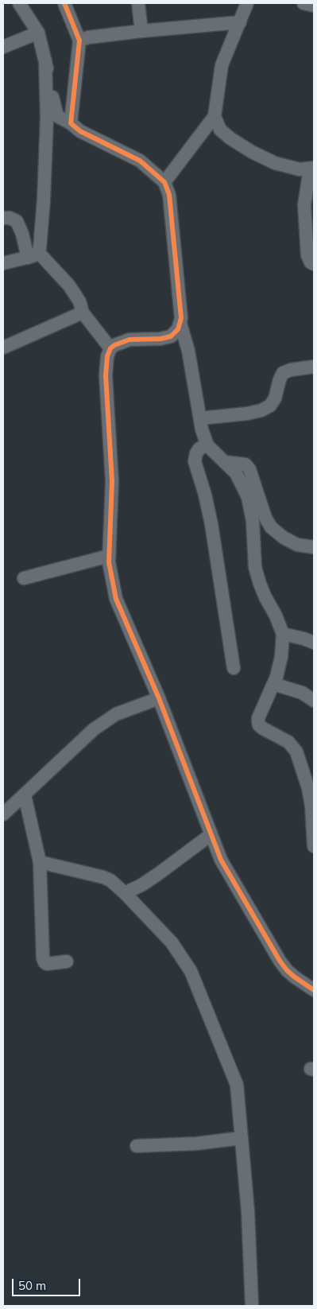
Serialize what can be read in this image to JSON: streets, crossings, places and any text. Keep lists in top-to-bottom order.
{
  "scale_bar": "50 m"
}
